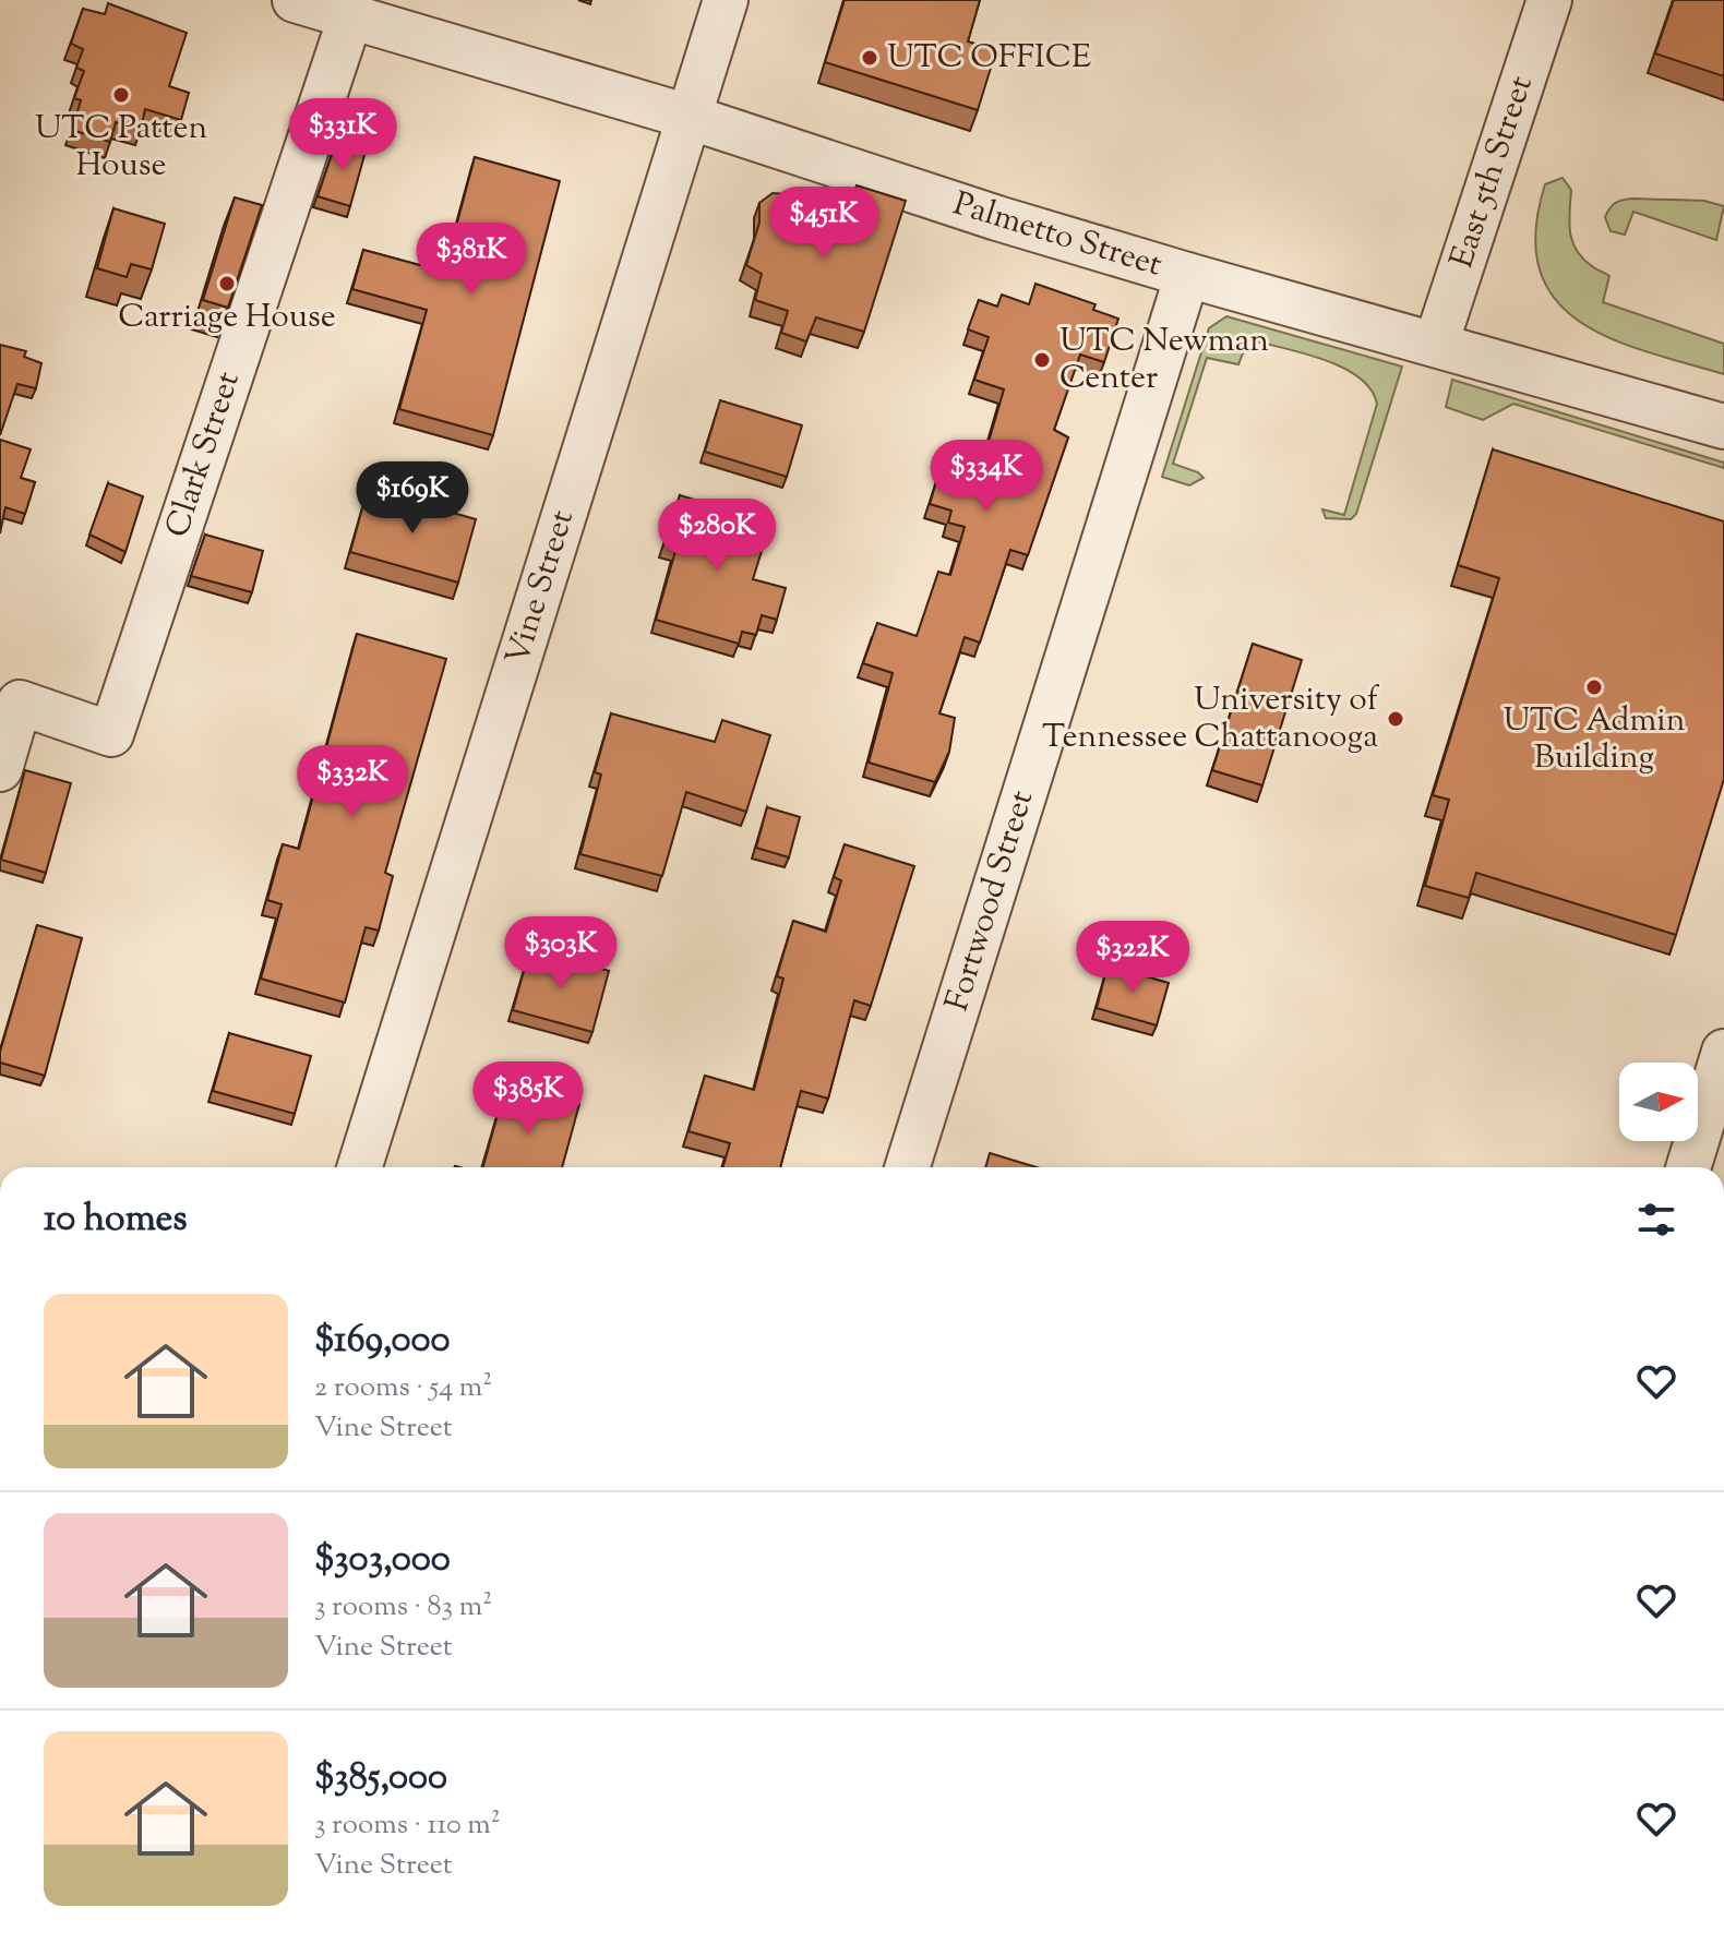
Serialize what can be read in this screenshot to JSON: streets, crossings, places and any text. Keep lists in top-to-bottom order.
{
  "streets": {
    "street": [
      "East 5th Street",
      "Palmetto Street",
      "Clark Street",
      "Vine Street",
      "Fortwood Street"
    ]
  },
  "crossings": [
    ["East 5th Street", "Palmetto Street"],
    ["Palmetto Street", "Clark Street"],
    ["Palmetto Street", "Vine Street"],
    ["Palmetto Street", "Fortwood Street"]
  ],
  "places": [
    "UTC OFFICE",
    "UTC Patten House",
    "Carriage House",
    "UTC Newman Center",
    "UTC Admin Building",
    "University of Tennessee Chattanooga"
  ],
  "north": "right",
  "page": {
    "price": [
      "$331K",
      "$451K",
      "$381K",
      "$334K",
      "$169K",
      "$280K",
      "$332K",
      "$303K",
      "$322K",
      "$385K"
    ],
    "heading": "10 homes",
    "list": [
      {
        "name": "$169,000",
        "note": "2 rooms · 54 m² · Vine Street"
      },
      {
        "name": "$303,000",
        "note": "3 rooms · 83 m² · Vine Street"
      },
      {
        "name": "$385,000",
        "note": "3 rooms · 110 m² · Vine Street"
      }
    ]
  }
}
